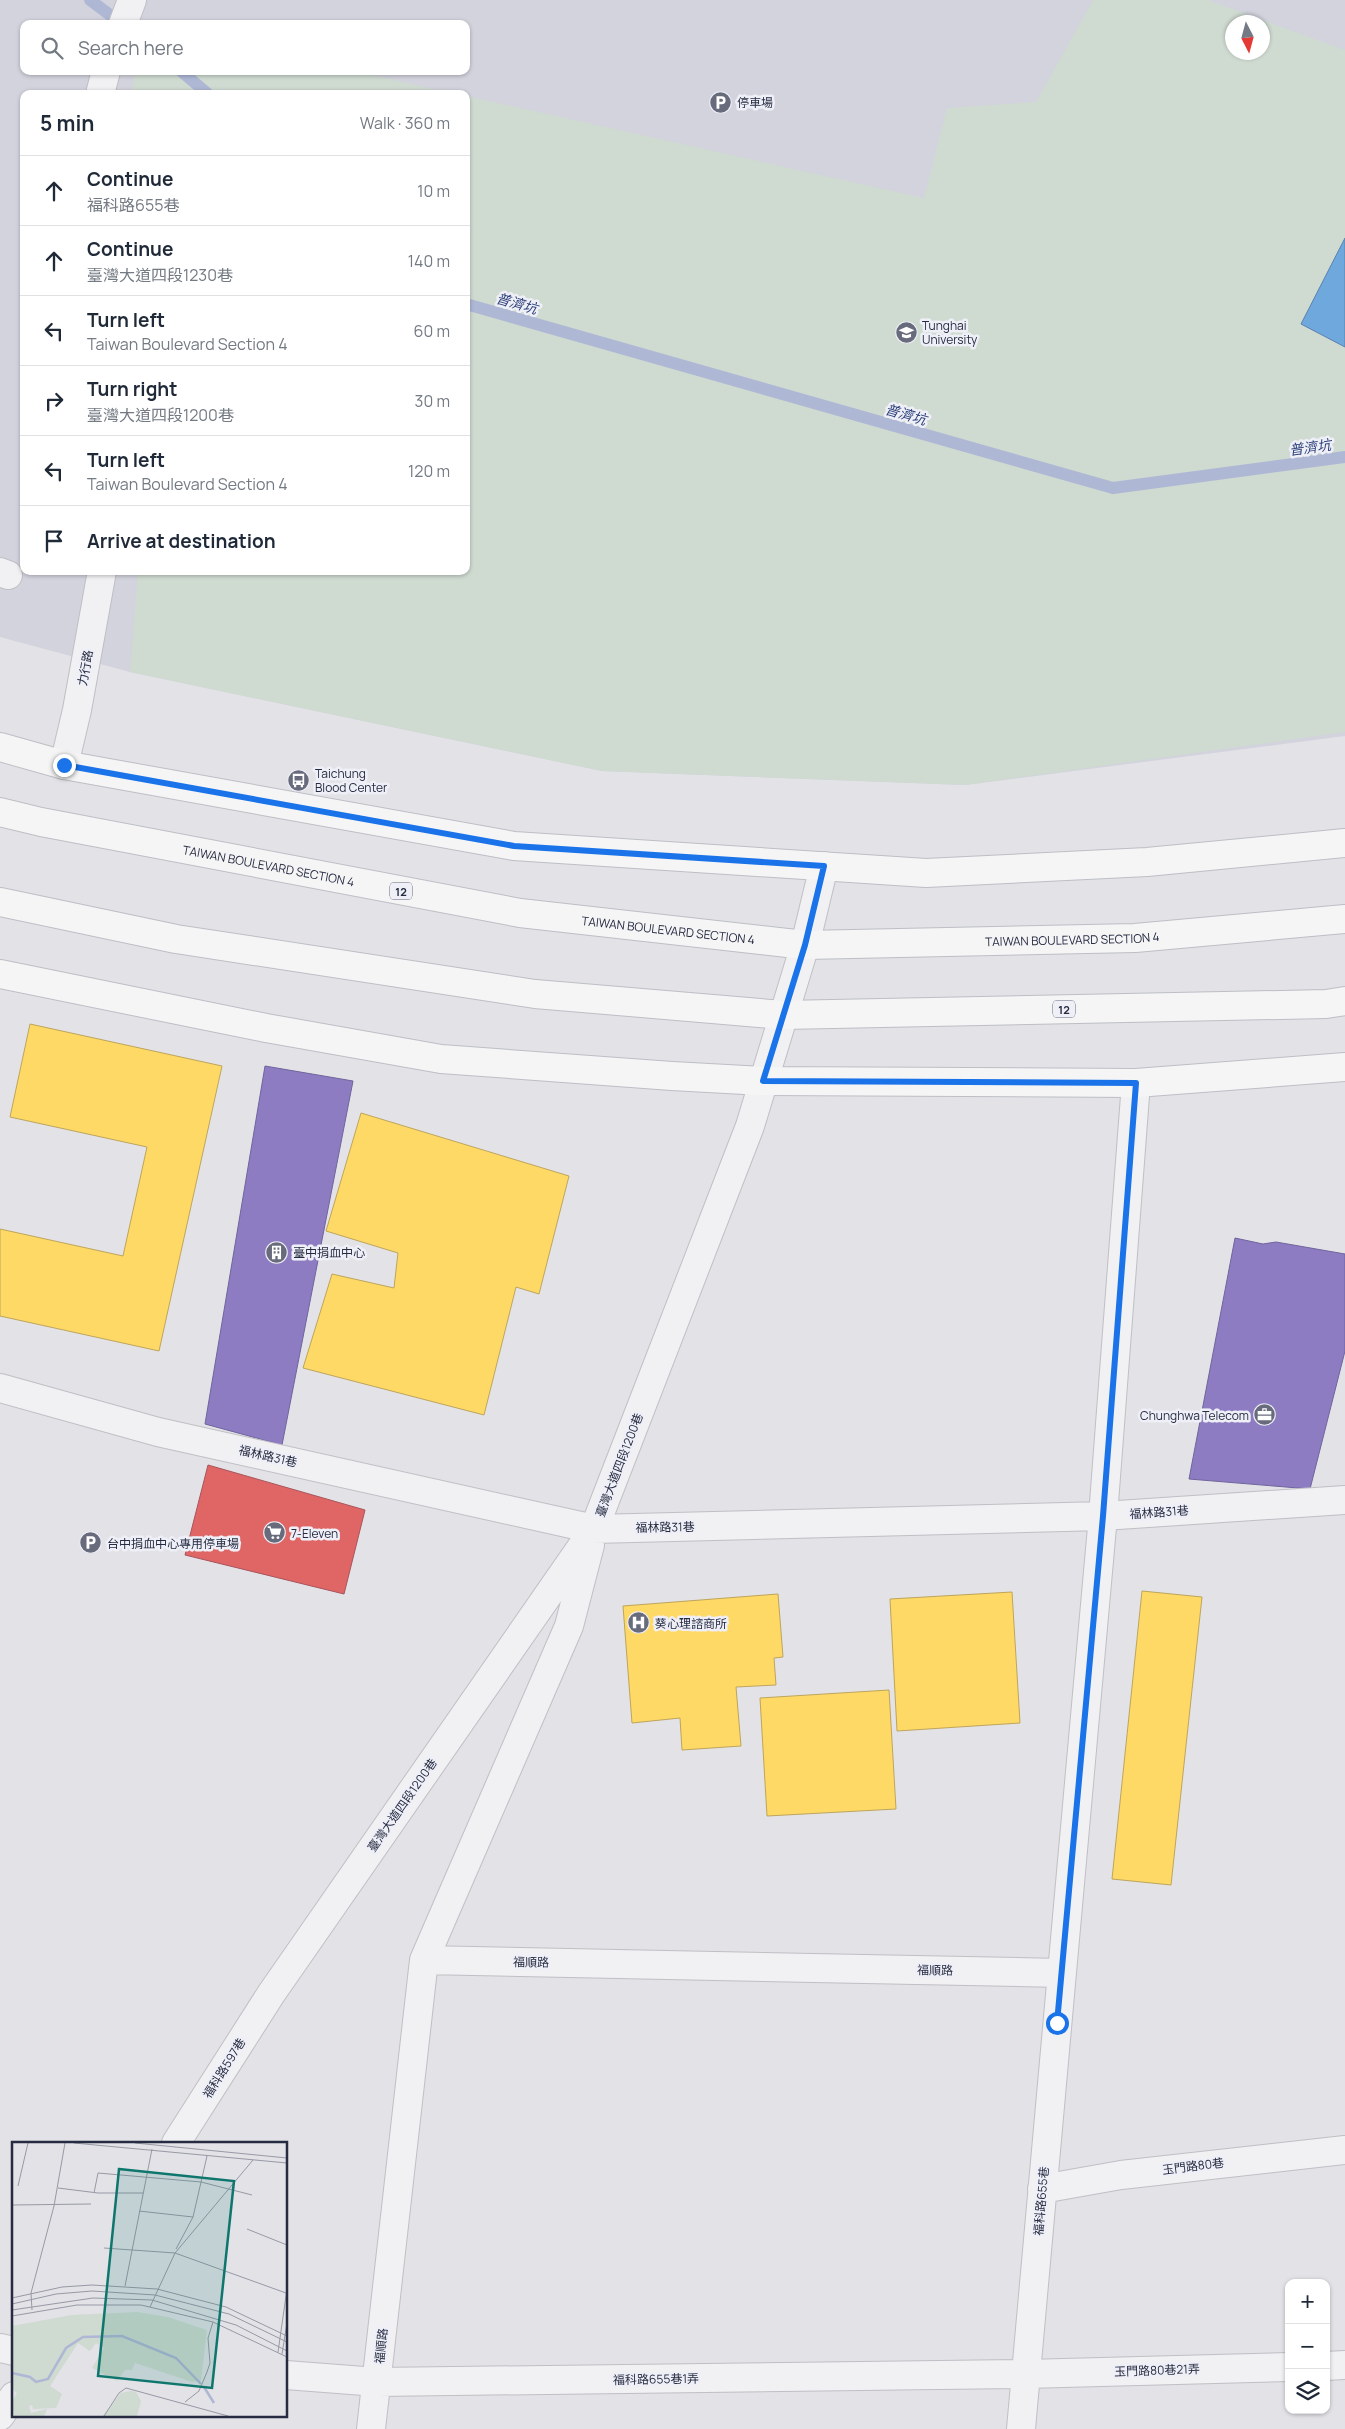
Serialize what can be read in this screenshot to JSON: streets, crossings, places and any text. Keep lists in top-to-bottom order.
{
  "streets": {
    "main road": ["TAIWAN BOULEVARD SECTION 4", "12"],
    "street": [
      "力行路",
      "福林路31巷",
      "臺灣大道四段1200巷",
      "福順路",
      "福科路597巷",
      "玉門路80巷",
      "福科路655巷",
      "玉門路80巷21弄",
      "福科路655巷1弄"
    ]
  },
  "crossings": [
    ["TAIWAN BOULEVARD SECTION 4", "臺灣大道四段1200巷"],
    ["12", "臺灣大道四段1200巷"],
    ["福林路31巷", "臺灣大道四段1200巷"],
    ["福林路31巷", "福科路655巷"],
    ["臺灣大道四段1200巷", "福科路597巷"],
    ["福順路", "福科路655巷"],
    ["福順路", "福科路655巷1弄"],
    ["玉門路80巷", "福科路655巷"],
    ["福科路655巷", "玉門路80巷21弄"],
    ["福科路655巷", "福科路655巷1弄"],
    ["玉門路80巷21弄", "福科路655巷1弄"]
  ],
  "water": ["普濟坑"],
  "places": {
    "parking": ["停車場", "台中捐血中心專用停車場"],
    "school or university": ["Tunghai University"],
    "bus stop": ["Taichung Blood Center"],
    "building": ["臺中捐血中心"],
    "office": ["Chunghwa Telecom"],
    "supermarket": ["7-Eleven"],
    "hospital": ["葵心理諮商所"]
  },
  "north": "bottom",
  "page": {
    "search": "Search here",
    "heading": ["5 min", "Walk · 360 m"],
    "list": [
      ["Continue", "福科路655巷", "10 m"],
      ["Continue", "臺灣大道四段1230巷", "140 m"],
      ["Turn left", "Taiwan Boulevard Section 4", "60 m"],
      ["Turn right", "臺灣大道四段1200巷", "30 m"],
      ["Turn left", "Taiwan Boulevard Section 4", "120 m"],
      "Arrive at destination"
    ],
    "map_buttons": ["+", "−"]
  }
}
